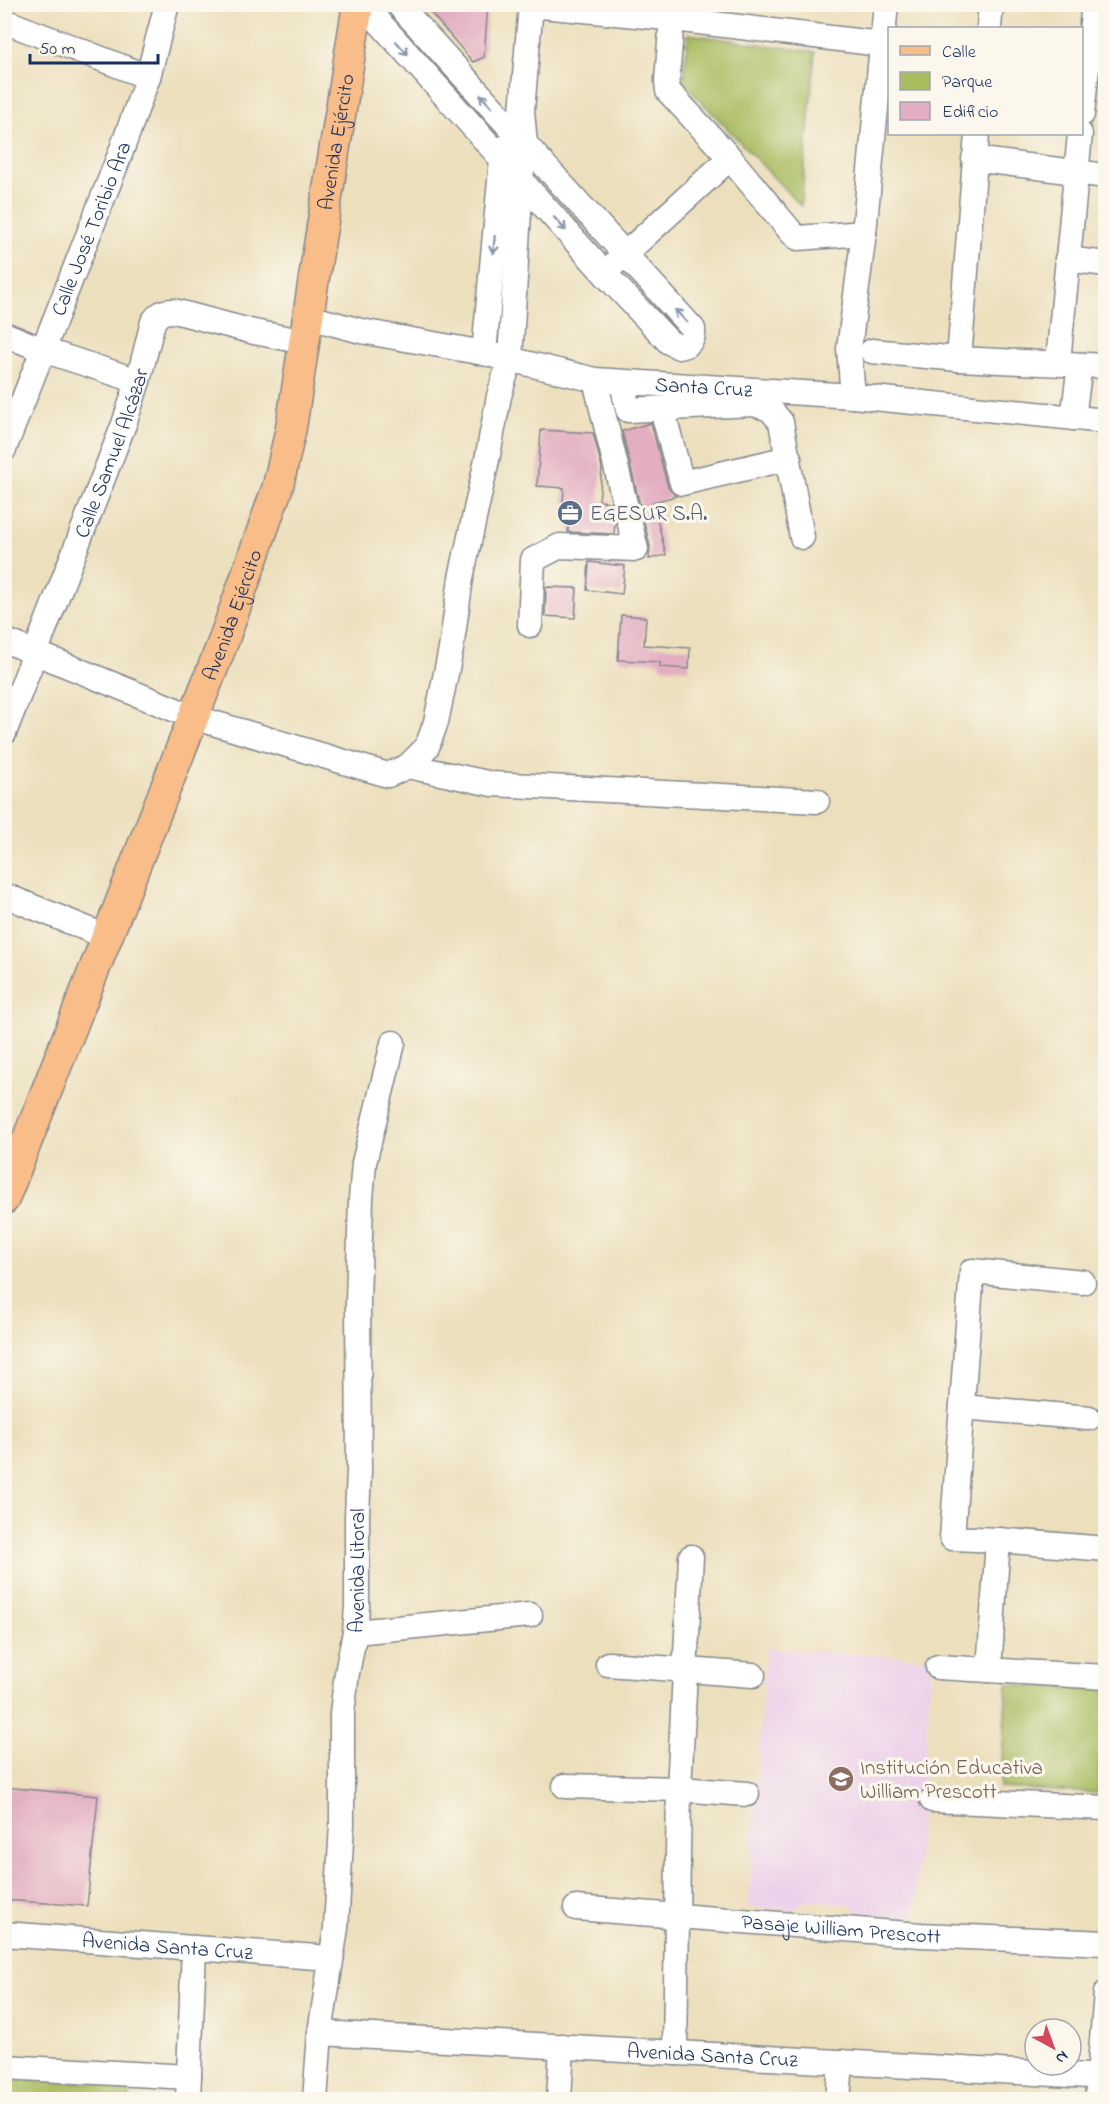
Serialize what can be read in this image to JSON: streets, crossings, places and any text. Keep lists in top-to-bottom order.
{
  "streets": {
    "main road": ["Avenida Ejército"],
    "street": [
      "Calle José Toribio Ara",
      "Santa Cruz",
      "Calle Samuel Alcázar",
      "Avenida Litoral",
      "Pasaje William Prescott",
      "Avenida Santa Cruz"
    ]
  },
  "crossings": [
    ["Avenida Ejército", "Santa Cruz"],
    ["Avenida Ejército", "Calle Samuel Alcázar"],
    ["Santa Cruz", "Calle Samuel Alcázar"],
    ["Avenida Litoral", "Avenida Santa Cruz"]
  ],
  "places": {
    "office": ["EGESUR S.A."],
    "school or university": ["Institución Educativa William Prescott"]
  },
  "legend": ["Calle", "Parque", "Edificio"],
  "scale_bar": "50 m",
  "north": "bottom right"
}
